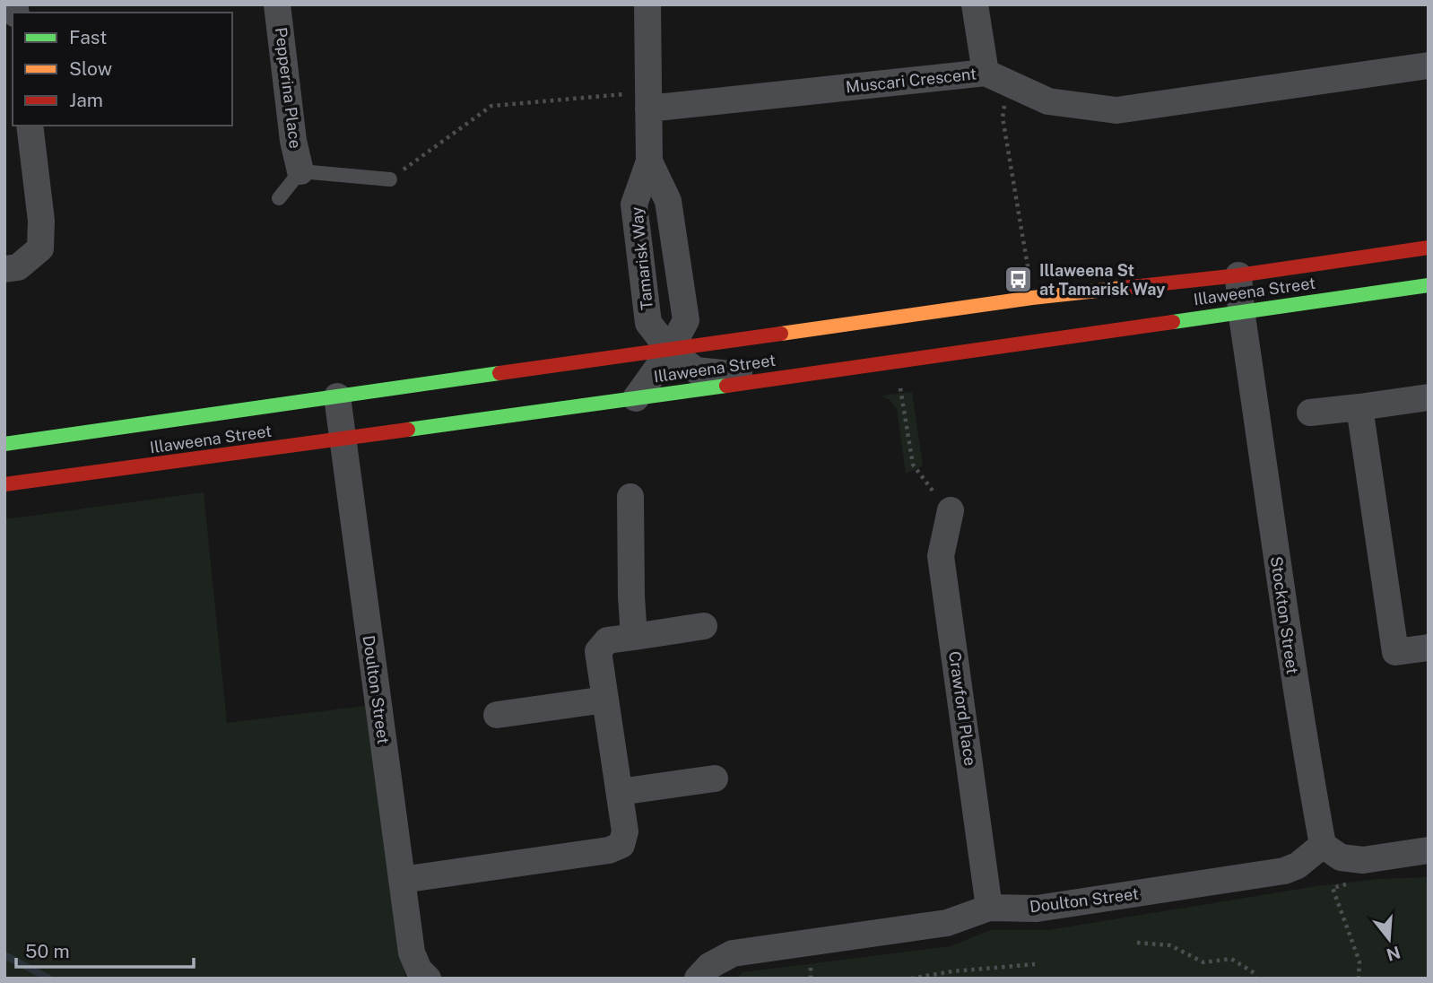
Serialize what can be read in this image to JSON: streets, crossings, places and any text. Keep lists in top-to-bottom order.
{
  "streets": {
    "main road": ["Illaweena Street"],
    "street": [
      "Muscari Crescent",
      "Pepperina Place",
      "Tamarisk Way",
      "Stockton Street",
      "Doulton Street",
      "Crawford Place"
    ]
  },
  "crossings": [
    ["Muscari Crescent", "Tamarisk Way"],
    ["Tamarisk Way", "Illaweena Street"],
    ["Illaweena Street", "Stockton Street"],
    ["Illaweena Street", "Doulton Street"],
    ["Stockton Street", "Doulton Street"],
    ["Doulton Street", "Crawford Place"]
  ],
  "places": {
    "bus stop": ["Illaweena St at Tamarisk Way"]
  },
  "legend": ["Fast", "Slow", "Jam"],
  "scale_bar": "50 m",
  "north": "bottom"
}
